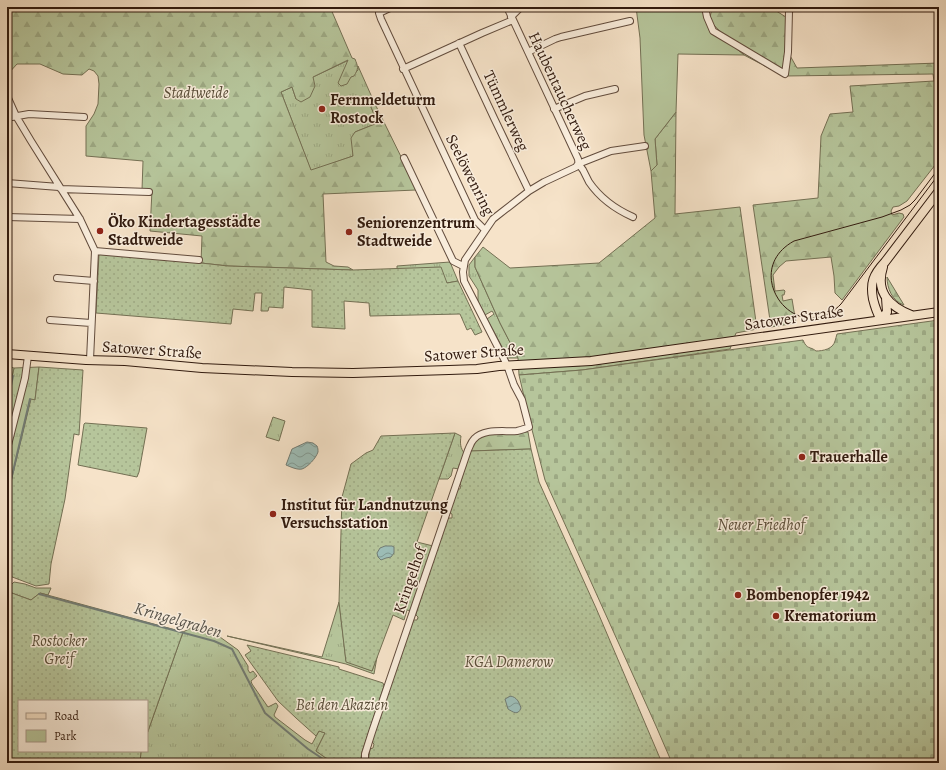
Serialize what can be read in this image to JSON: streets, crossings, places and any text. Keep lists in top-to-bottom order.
{
  "streets": {
    "main road": ["Satower Straße"],
    "street": [
      "Haubentaucherweg",
      "Tümmlerweg",
      "Seelöwenring",
      "Kringelhof"
    ]
  },
  "crossings": [
    ["Satower Straße", "Kringelhof"]
  ],
  "water": ["Kringelgraben"],
  "parks": [
    "Stadtweide",
    "Neuer Friedhof",
    "Rostocker Greif",
    "KGA Damerow",
    "Bei den Akazien"
  ],
  "places": [
    "Fernmeldeturm Rostock",
    "Öko Kindertagesstädte Stadtweide",
    "Seniorenzentrum Stadtweide",
    "Trauerhalle",
    "Institut für Landnutzung Versuchsstation",
    "Bombenopfer 1942",
    "Krematorium"
  ],
  "legend": ["Road", "Park"]
}
